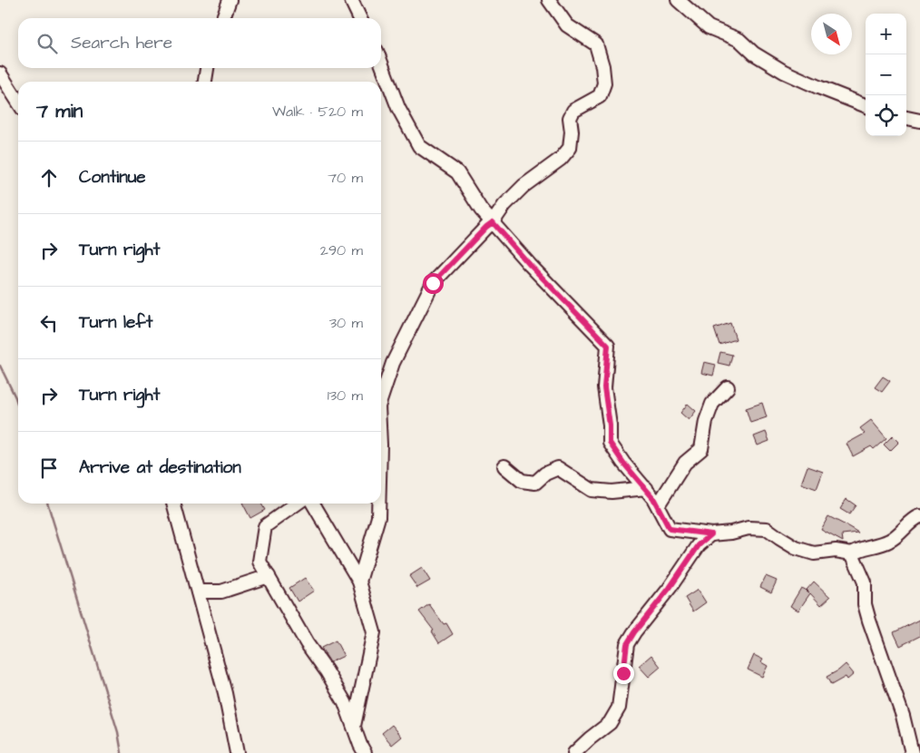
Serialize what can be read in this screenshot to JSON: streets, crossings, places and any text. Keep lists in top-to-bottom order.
{
  "north": "bottom right",
  "page": {
    "map_buttons": ["+", "−"],
    "search": "Search here",
    "heading": ["7 min", "Walk · 520 m"],
    "list": [
      ["Continue", "70 m"],
      ["Turn right", "290 m"],
      ["Turn left", "30 m"],
      ["Turn right", "130 m"],
      "Arrive at destination"
    ]
  }
}
